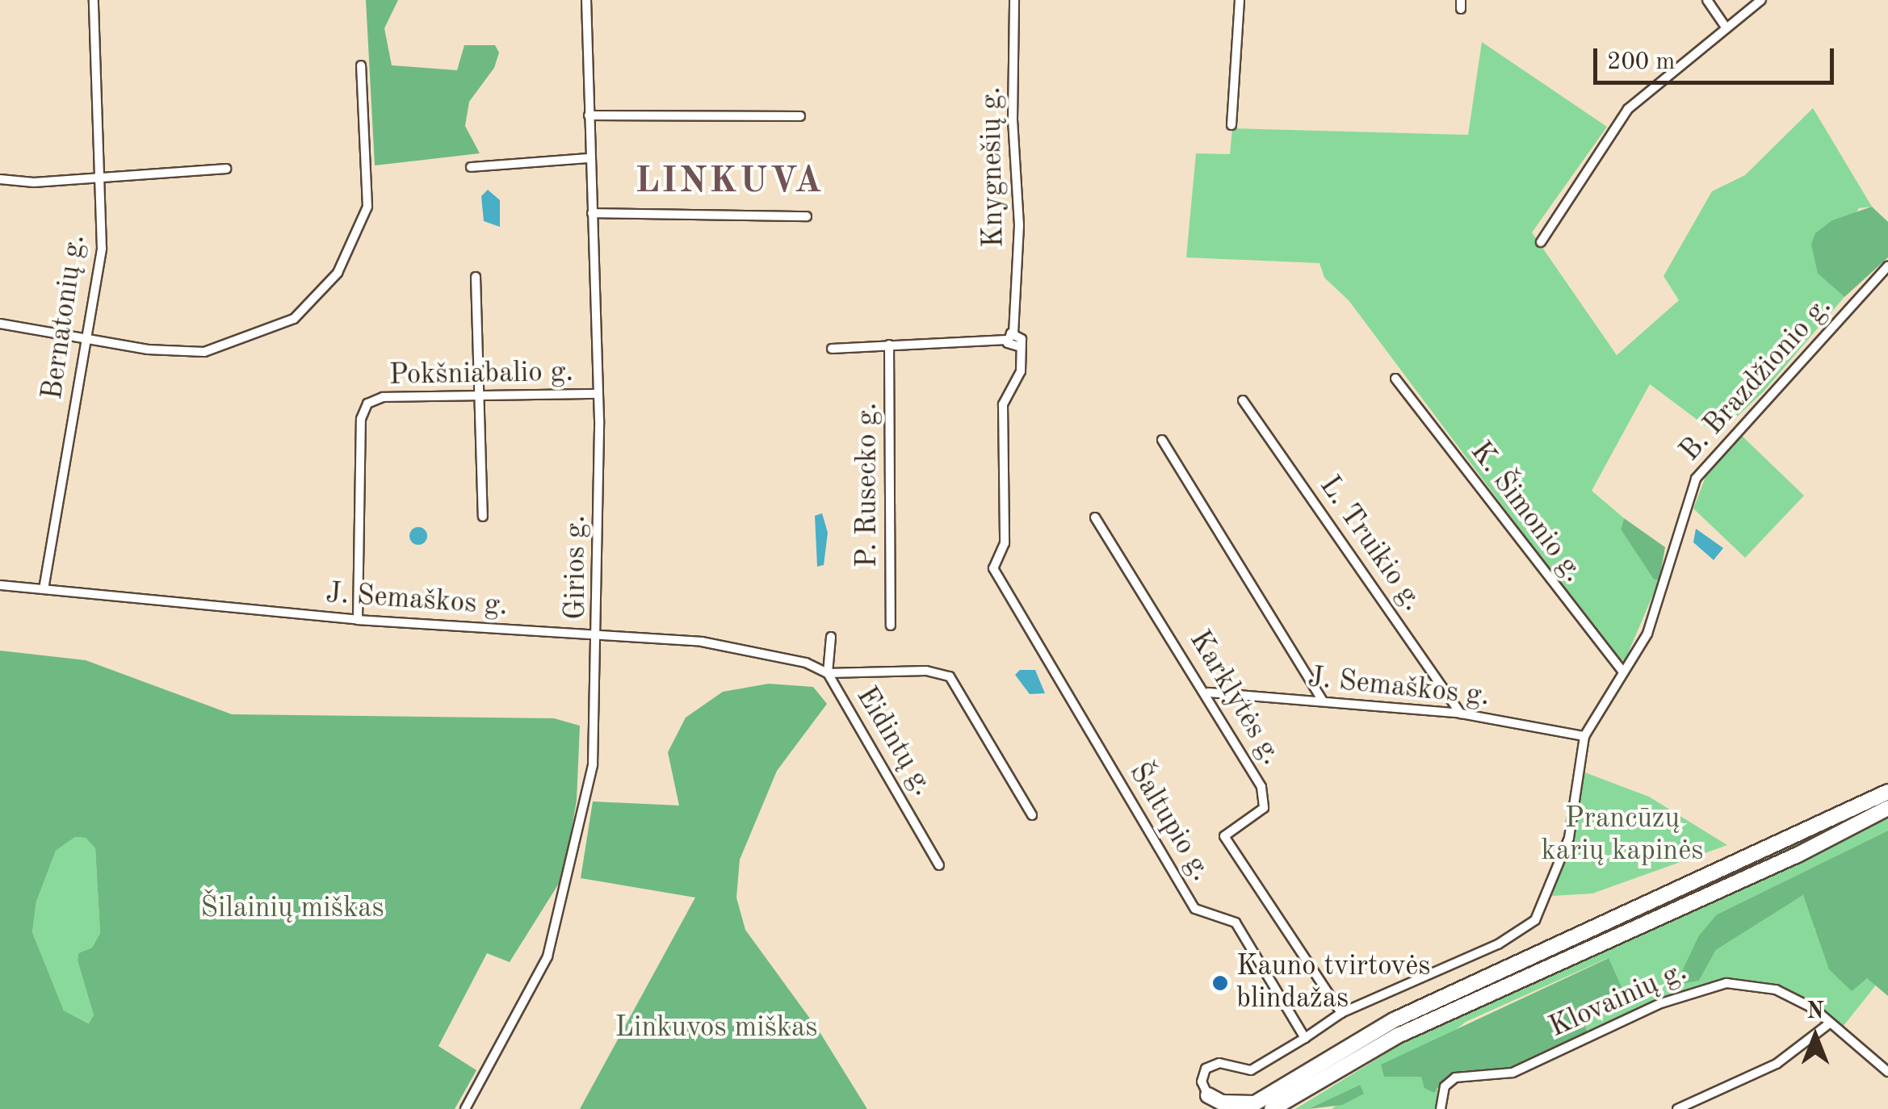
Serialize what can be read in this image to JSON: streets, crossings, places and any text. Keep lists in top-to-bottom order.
{
  "streets": {
    "street": [
      "Knygnešių g.",
      "Bernatonių g.",
      "Pokšniabalio g.",
      "B. Brazdžionio g.",
      "P. Rusecko g.",
      "K. Šimonio g.",
      "L. Truikio g.",
      "Girios g.",
      "J. Semaškos g.",
      "Karklytės g.",
      "Eidintų g.",
      "Šaltupio g.",
      "Klovainių g."
    ]
  },
  "crossings": [
    ["Knygnešių g.", "Šaltupio g."],
    ["Bernatonių g.", "J. Semaškos g."],
    ["Pokšniabalio g.", "Girios g."],
    ["Pokšniabalio g.", "J. Semaškos g."],
    ["B. Brazdžionio g.", "K. Šimonio g."],
    ["B. Brazdžionio g.", "J. Semaškos g."],
    ["B. Brazdžionio g.", "Karklytės g."],
    ["B. Brazdžionio g.", "Šaltupio g."],
    ["L. Truikio g.", "J. Semaškos g."],
    ["Girios g.", "J. Semaškos g."],
    ["J. Semaškos g.", "Karklytės g."],
    ["J. Semaškos g.", "Eidintų g."]
  ],
  "districts": ["LINKUVA"],
  "parks": ["Prancūzų karių kapinės", "Šilainių miškas", "Linkuvos miškas"],
  "places": ["Kauno tvirtovės blindažas"],
  "scale_bar": "200 m",
  "north": "top"
}
